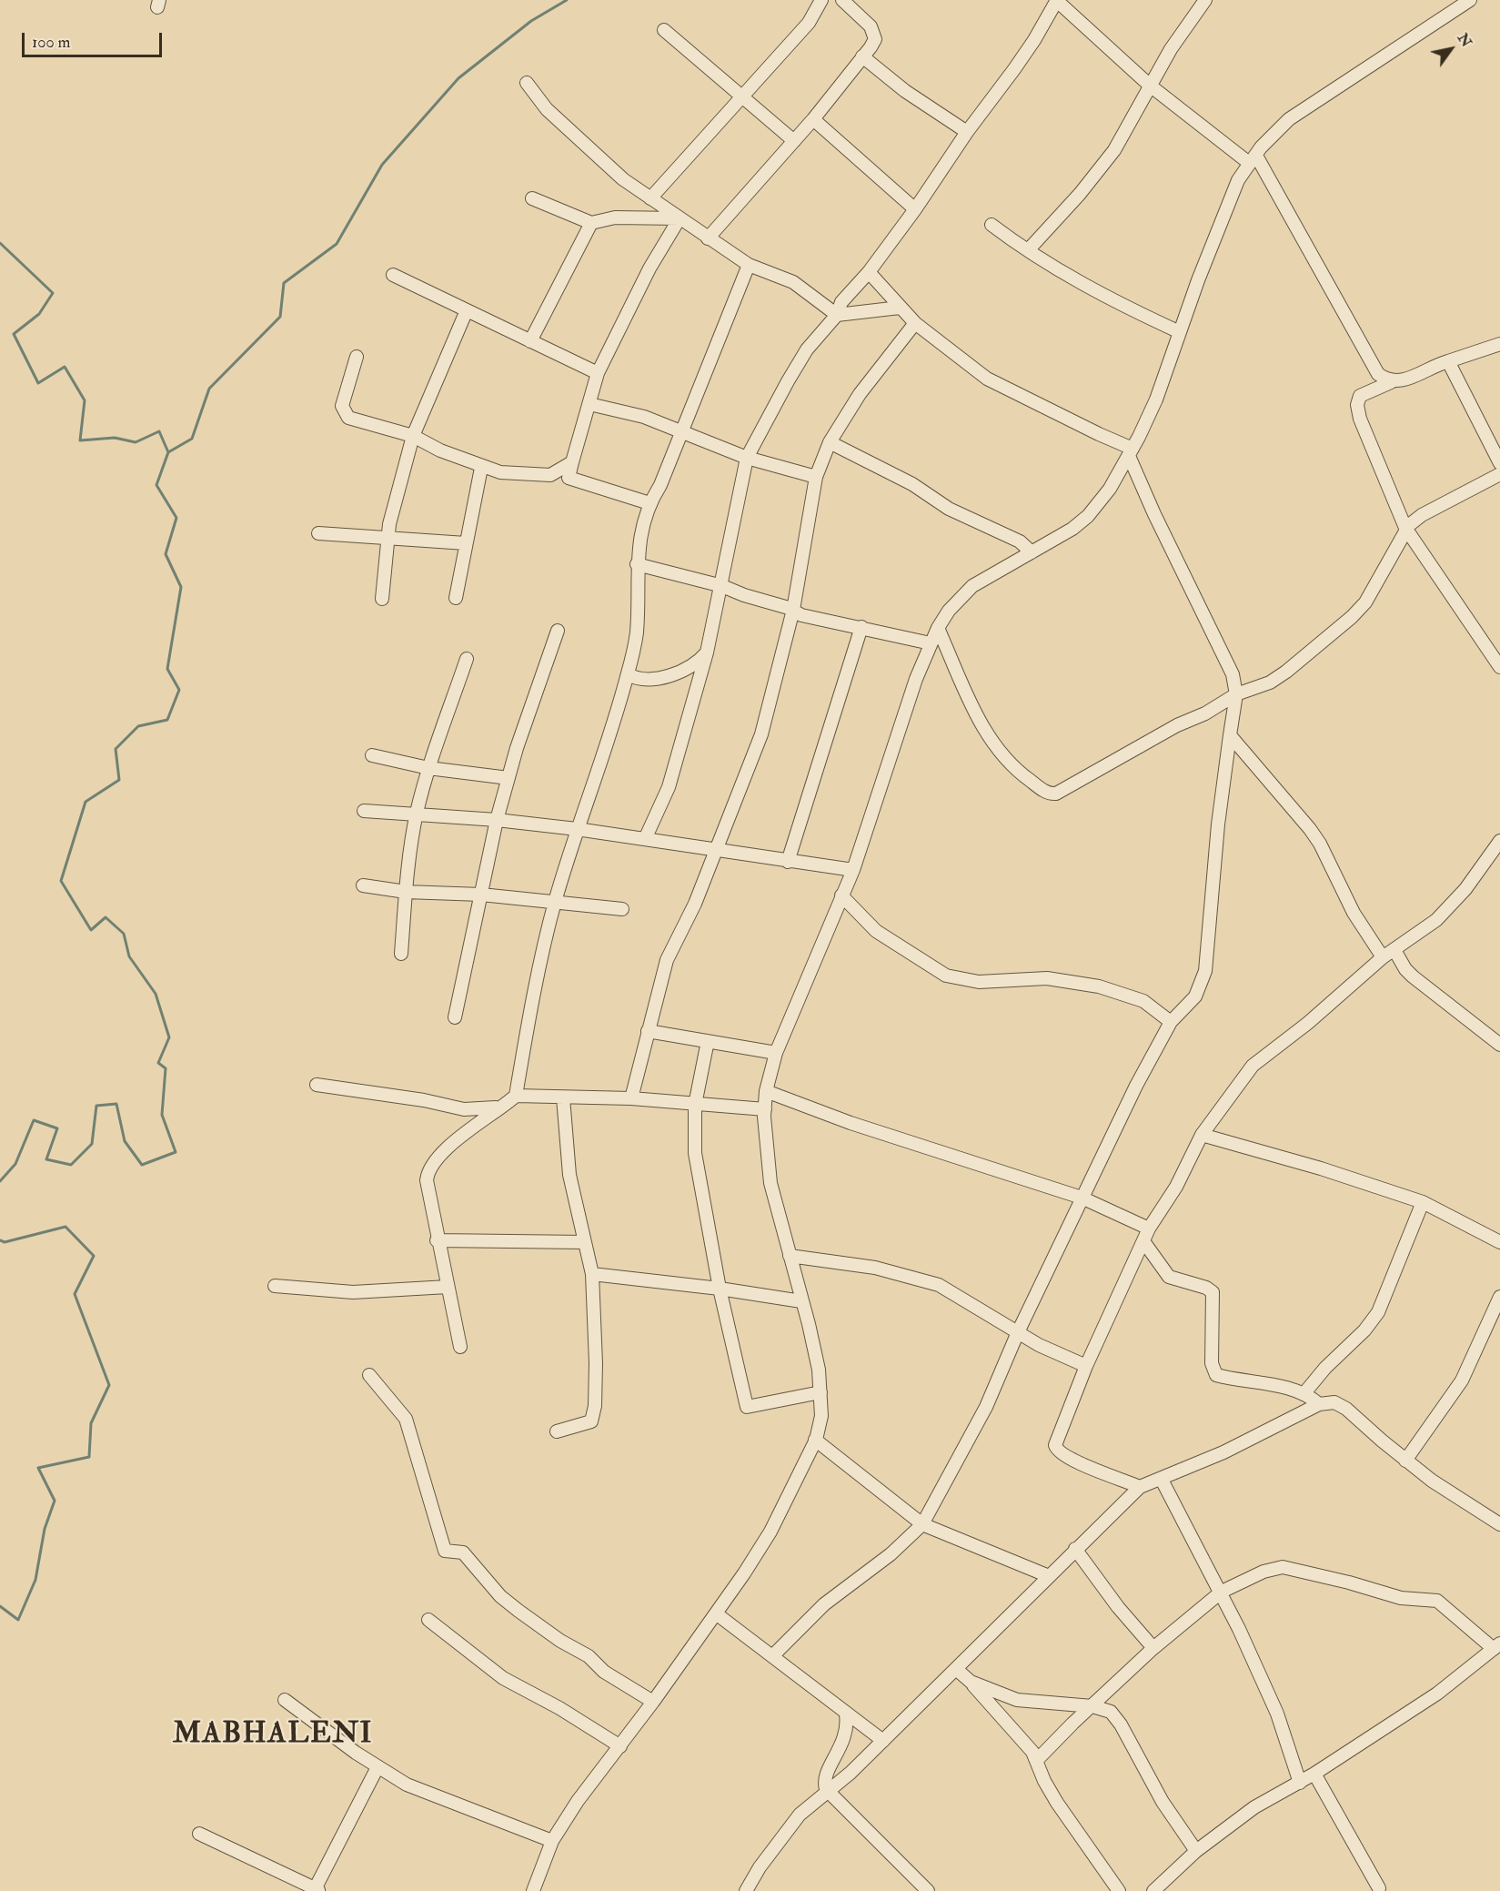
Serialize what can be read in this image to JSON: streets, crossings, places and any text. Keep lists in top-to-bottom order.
{
  "districts": ["MABHALENI"],
  "scale_bar": "100 m",
  "north": "top right"
}
